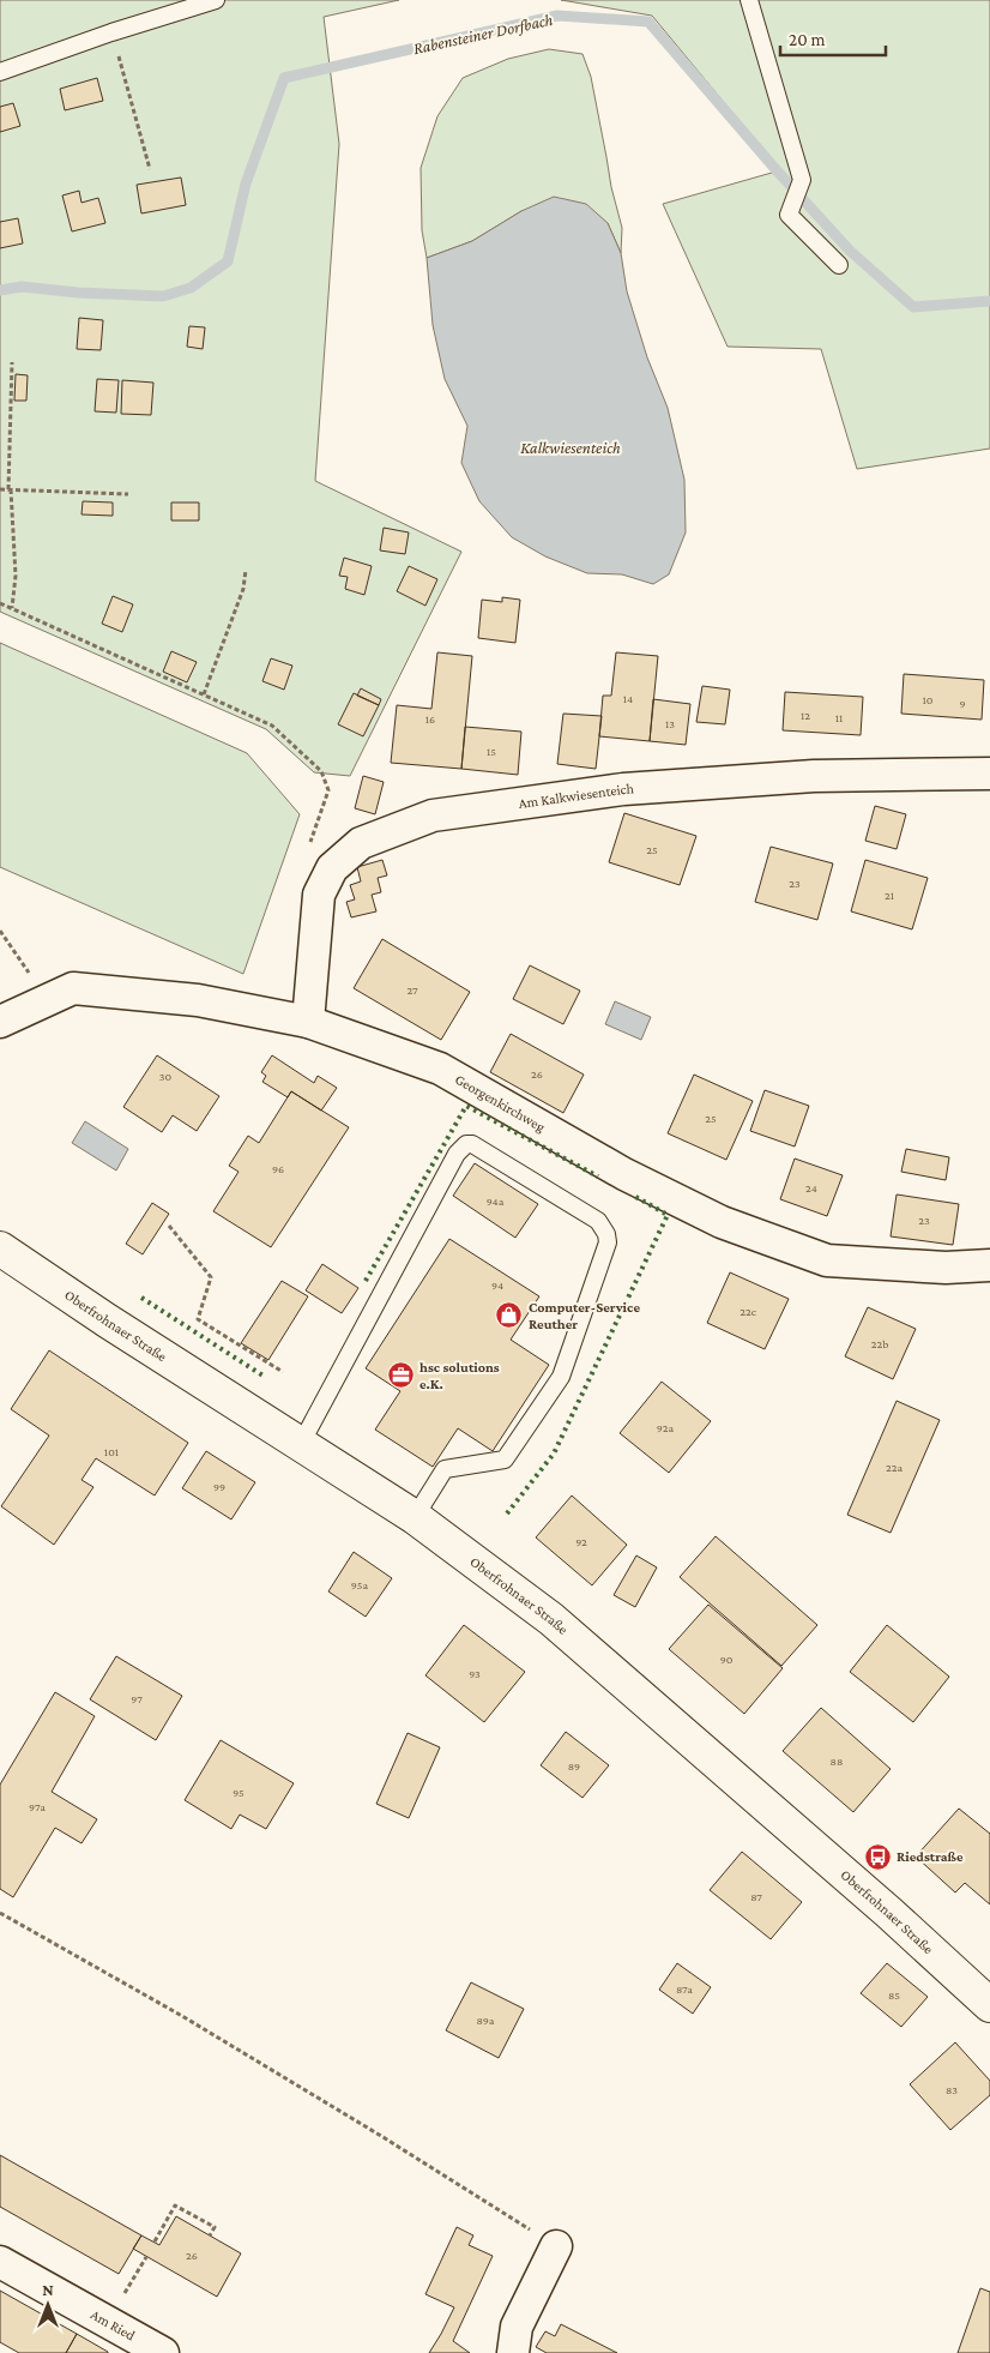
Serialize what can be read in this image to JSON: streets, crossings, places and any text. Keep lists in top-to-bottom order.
{
  "streets": {
    "main road": ["Oberfrohnaer Straße"],
    "street": ["Am Kalkwiesenteich", "Georgenkirchweg", "Am Ried"]
  },
  "crossings": [
    ["Am Kalkwiesenteich", "Georgenkirchweg"]
  ],
  "water": ["Rabensteiner Dorfbach", "Kalkwiesenteich"],
  "places": {
    "shop": ["Computer-Service Reuther"],
    "office": ["hsc solutions e.K."],
    "bus stop": ["Riedstraße"]
  },
  "house_numbers": [
    "14",
    "10",
    "9",
    "12",
    "11",
    "16",
    "13",
    "15",
    "25",
    "23",
    "21",
    "27",
    "26",
    "30",
    "25",
    "96",
    "24",
    "94a",
    "23",
    "94",
    "22c",
    "22b",
    "92a",
    "101",
    "22a",
    "99",
    "92",
    "95a",
    "90",
    "93",
    "97",
    "88",
    "89",
    "95",
    "97a",
    "87",
    "87a",
    "85",
    "89a",
    "83",
    "26"
  ],
  "scale_bar": "20 m",
  "north": "top"
}
